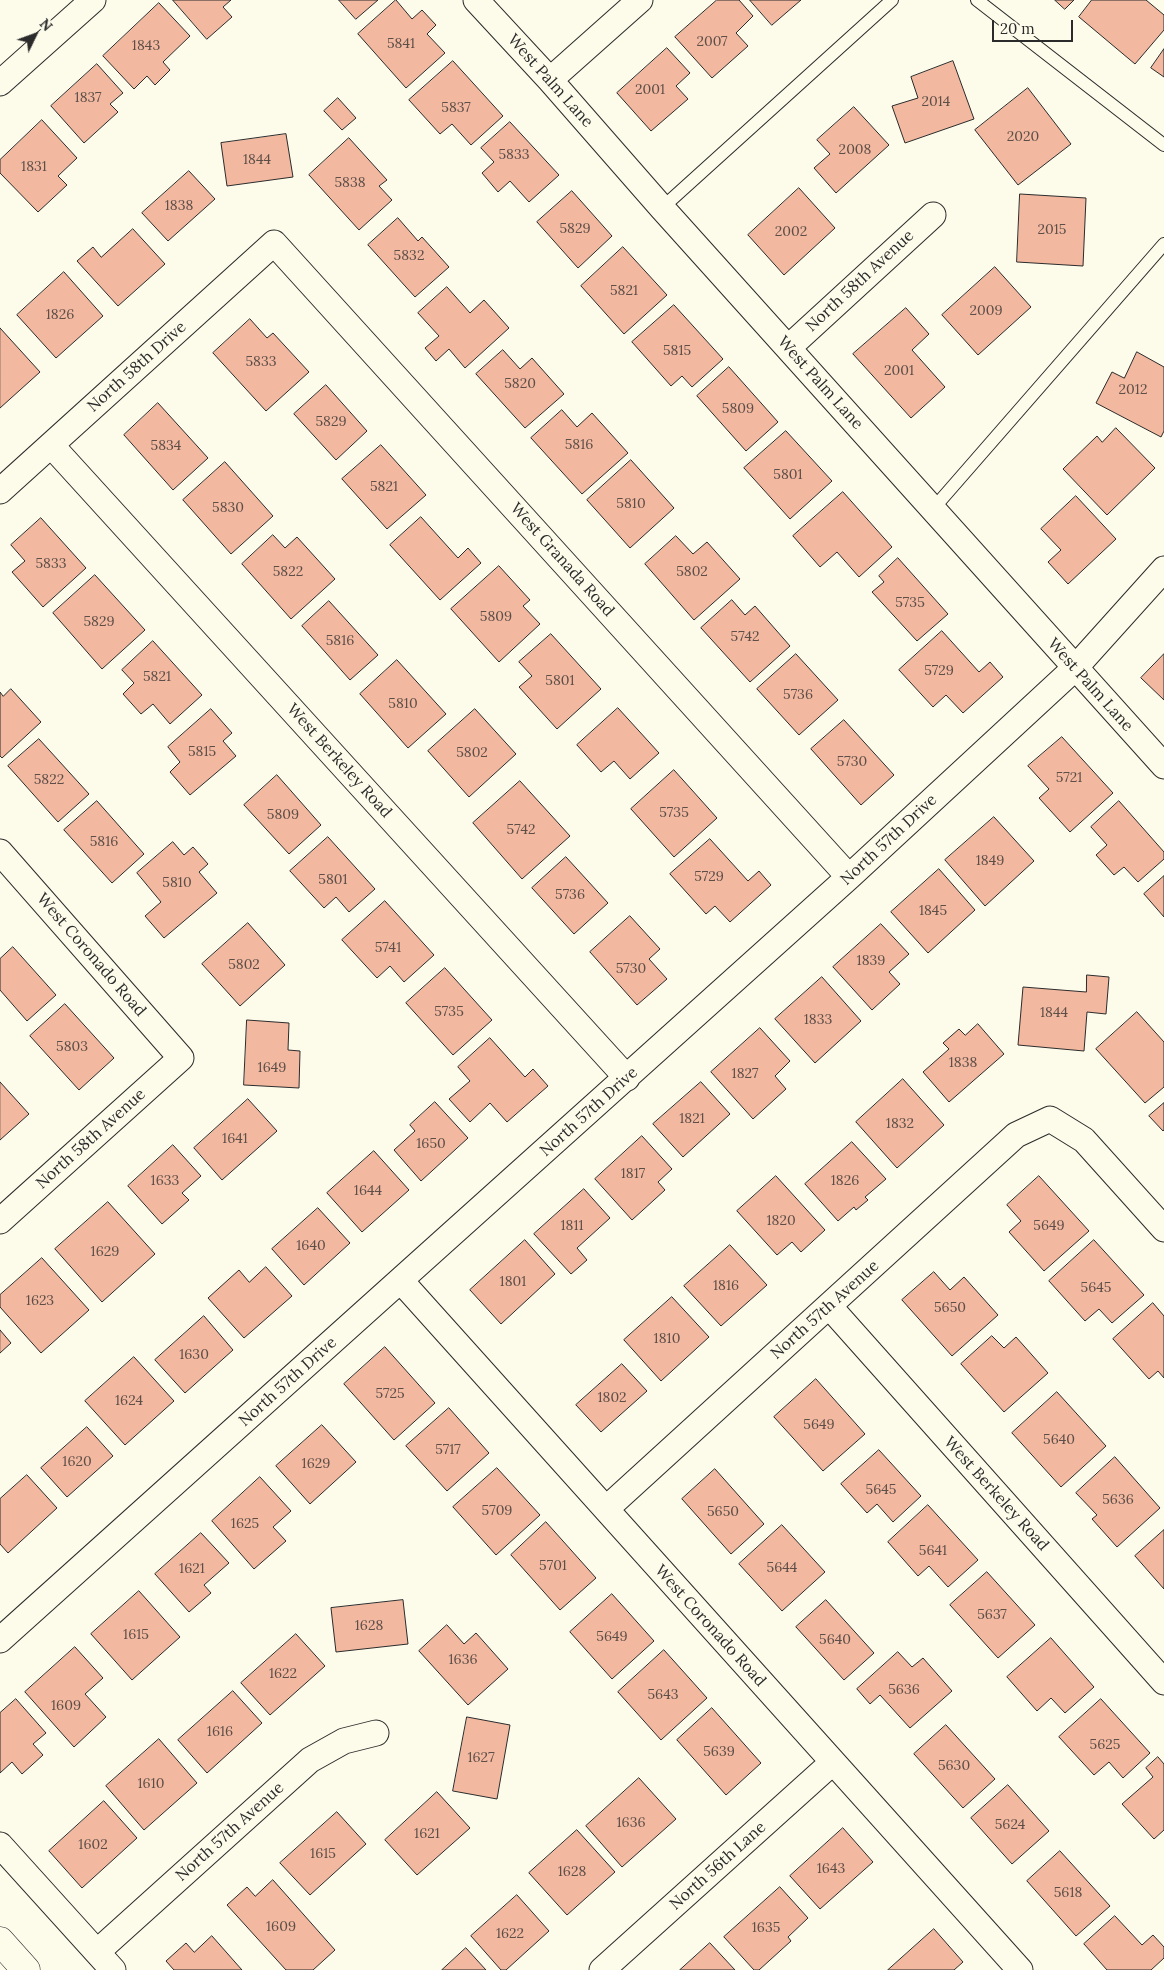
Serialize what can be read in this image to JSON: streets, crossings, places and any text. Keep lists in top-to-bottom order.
{
  "streets": {
    "street": [
      "West Palm Lane",
      "North 58th Avenue",
      "North 58th Drive",
      "West Granada Road",
      "West Berkeley Road",
      "North 57th Drive",
      "West Coronado Road",
      "North 57th Avenue",
      "North 56th Lane"
    ]
  },
  "crossings": [
    ["West Palm Lane", "North 58th Avenue"],
    ["West Palm Lane", "North 57th Drive"],
    ["North 58th Avenue", "West Coronado Road"],
    ["North 58th Drive", "West Granada Road"],
    ["North 58th Drive", "West Berkeley Road"],
    ["West Granada Road", "North 57th Drive"],
    ["West Berkeley Road", "North 57th Drive"],
    ["West Berkeley Road", "North 57th Avenue"],
    ["North 57th Drive", "West Coronado Road"],
    ["West Coronado Road", "North 57th Avenue"],
    ["West Coronado Road", "North 56th Lane"]
  ],
  "house_numbers": [
    "2007",
    "5841",
    "1843",
    "2001",
    "1837",
    "2014",
    "5837",
    "2020",
    "2008",
    "5833",
    "1844",
    "1831",
    "5838",
    "1838",
    "5829",
    "2015",
    "2002",
    "5832",
    "5821",
    "2009",
    "1826",
    "5815",
    "5833",
    "2001",
    "5820",
    "2012",
    "5809",
    "5829",
    "5816",
    "5834",
    "5801",
    "5821",
    "5810",
    "5830",
    "5833",
    "5822",
    "5802",
    "5735",
    "5809",
    "5829",
    "5742",
    "5816",
    "5729",
    "5821",
    "5801",
    "5736",
    "5810",
    "5815",
    "5802",
    "5730",
    "5721",
    "5822",
    "5735",
    "5809",
    "5742",
    "5816",
    "1849",
    "5729",
    "5801",
    "5810",
    "5736",
    "1845",
    "5741",
    "1839",
    "5802",
    "5730",
    "5735",
    "1844",
    "1833",
    "5803",
    "1838",
    "1649",
    "1827",
    "1821",
    "1832",
    "1641",
    "1650",
    "1817",
    "1633",
    "1826",
    "1644",
    "1820",
    "1811",
    "5649",
    "1640",
    "1629",
    "1801",
    "1816",
    "5645",
    "1623",
    "5650",
    "1810",
    "1630",
    "5725",
    "1802",
    "1624",
    "5649",
    "5640",
    "5717",
    "1620",
    "1629",
    "5645",
    "5636",
    "5709",
    "5650",
    "1625",
    "5641",
    "5701",
    "5644",
    "1621",
    "5637",
    "1628",
    "1615",
    "5649",
    "5640",
    "1636",
    "1622",
    "5636",
    "5643",
    "1609",
    "1616",
    "5625",
    "5639",
    "1627",
    "5630",
    "1610",
    "1636",
    "5624",
    "1621",
    "1602",
    "1615",
    "1643",
    "1628",
    "5618",
    "1609",
    "1635",
    "1622"
  ],
  "scale_bar": "20 m",
  "north": "top right"
}
